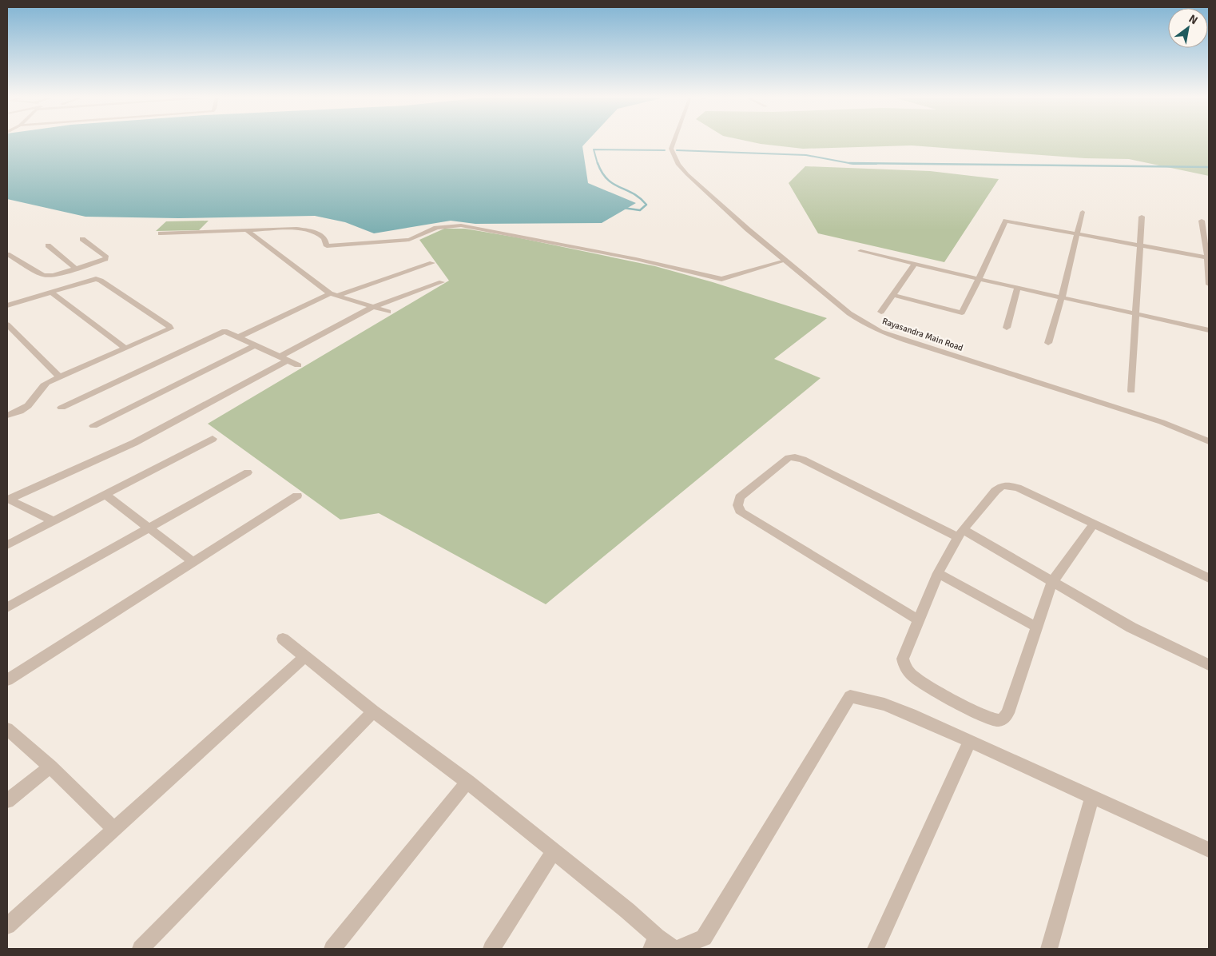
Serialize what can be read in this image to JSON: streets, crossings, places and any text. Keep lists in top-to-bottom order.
{
  "streets": {
    "street": ["Rayasandra Main Road"]
  },
  "north": "top right"
}
